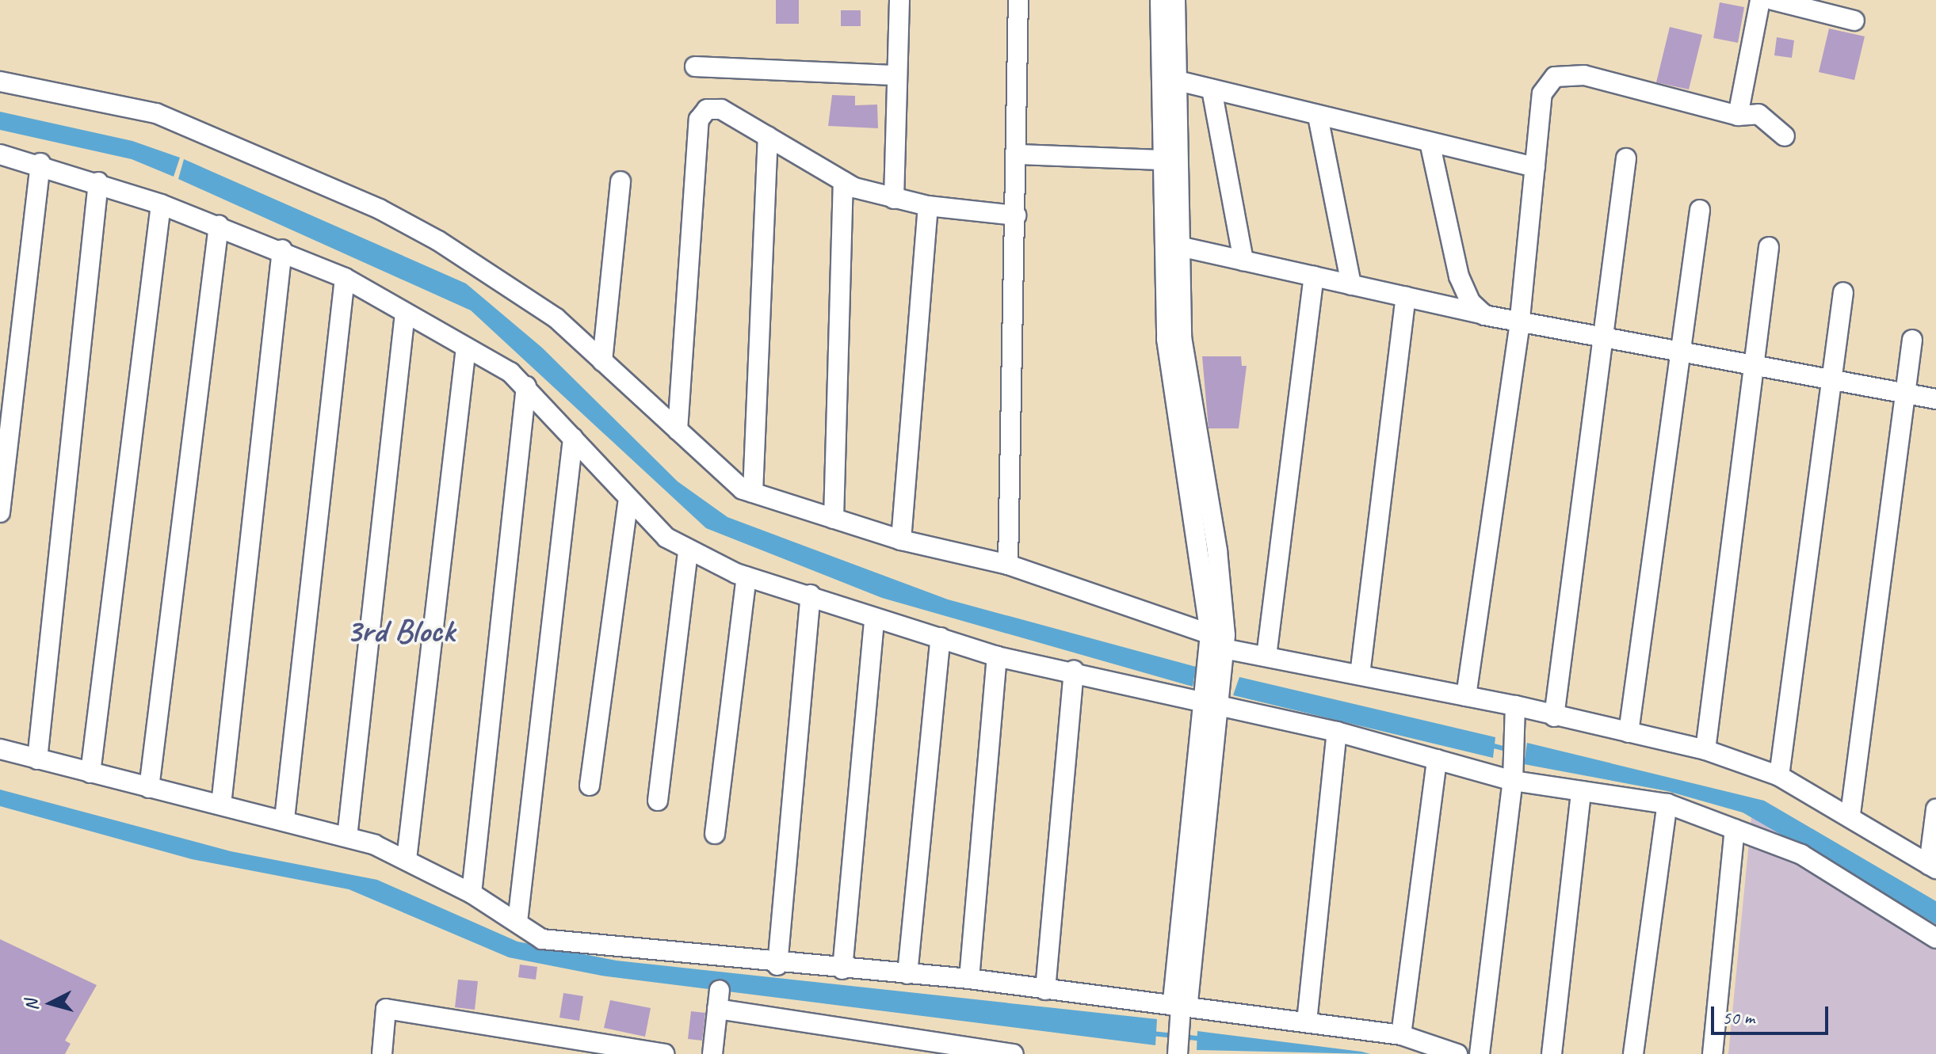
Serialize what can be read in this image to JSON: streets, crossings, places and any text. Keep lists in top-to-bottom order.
{
  "districts": ["3rd Block"],
  "scale_bar": "50 m",
  "north": "left"
}
